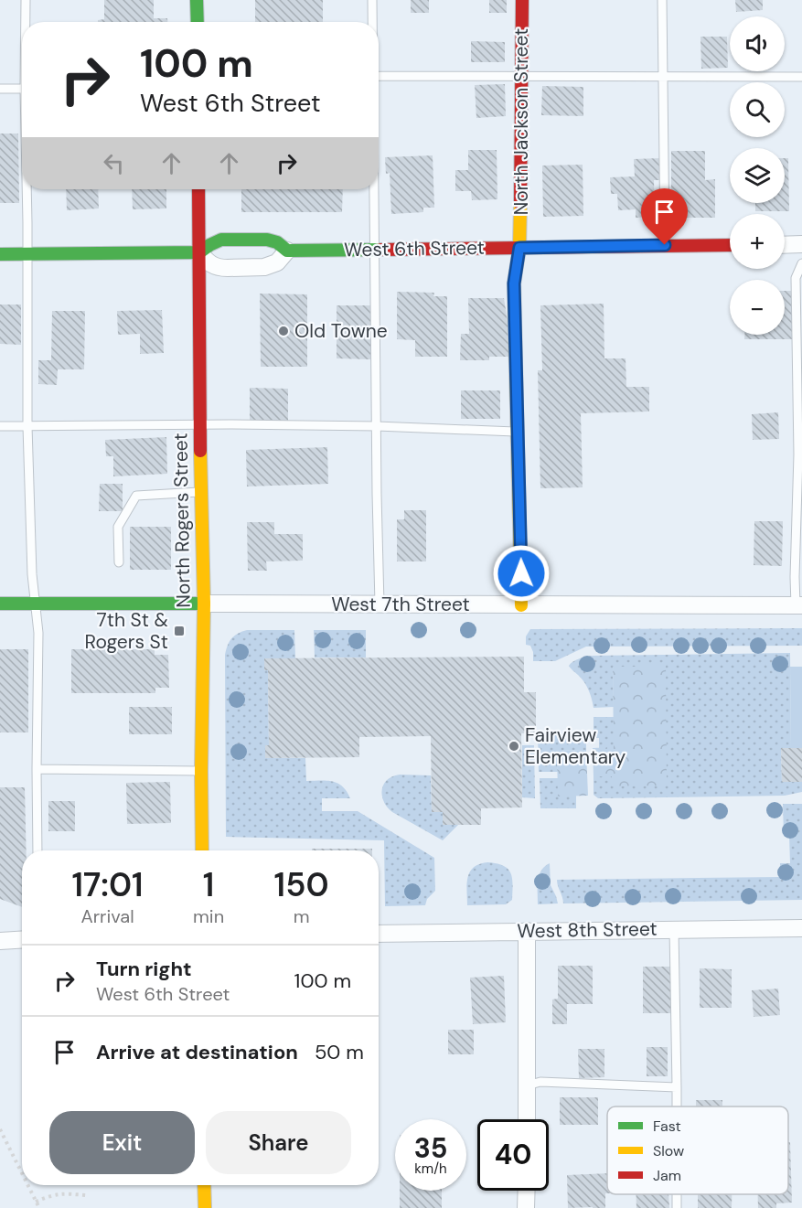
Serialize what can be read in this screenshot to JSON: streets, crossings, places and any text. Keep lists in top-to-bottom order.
{
  "streets": {
    "street": [
      "North Jackson Street",
      "West 6th Street",
      "North Rogers Street",
      "West 7th Street",
      "West 8th Street"
    ]
  },
  "crossings": [
    ["North Jackson Street", "West 6th Street"],
    ["North Jackson Street", "West 7th Street"],
    ["West 6th Street", "North Rogers Street"],
    ["North Rogers Street", "West 7th Street"]
  ],
  "places": {
    "other": ["Old Towne", "Fairview Elementary"],
    "transit": ["7th St & Rogers St"]
  },
  "legend": ["Fast", "Slow", "Jam"],
  "page": {
    "map_buttons": ["+", "−"],
    "turn": ["100 m", "West 6th Street"],
    "eta": [
      "17:01",
      "Arrival",
      "1",
      "min",
      "150",
      "m"
    ],
    "list": [
      {
        "name": "Turn right",
        "note": "West 6th Street",
        "value": "100 m"
      },
      {
        "name": "Arrive at destination",
        "value": "50 m"
      }
    ],
    "buttons": ["Exit", "Share"],
    "speed": "35 km/h",
    "limit": "40"
  }
}
